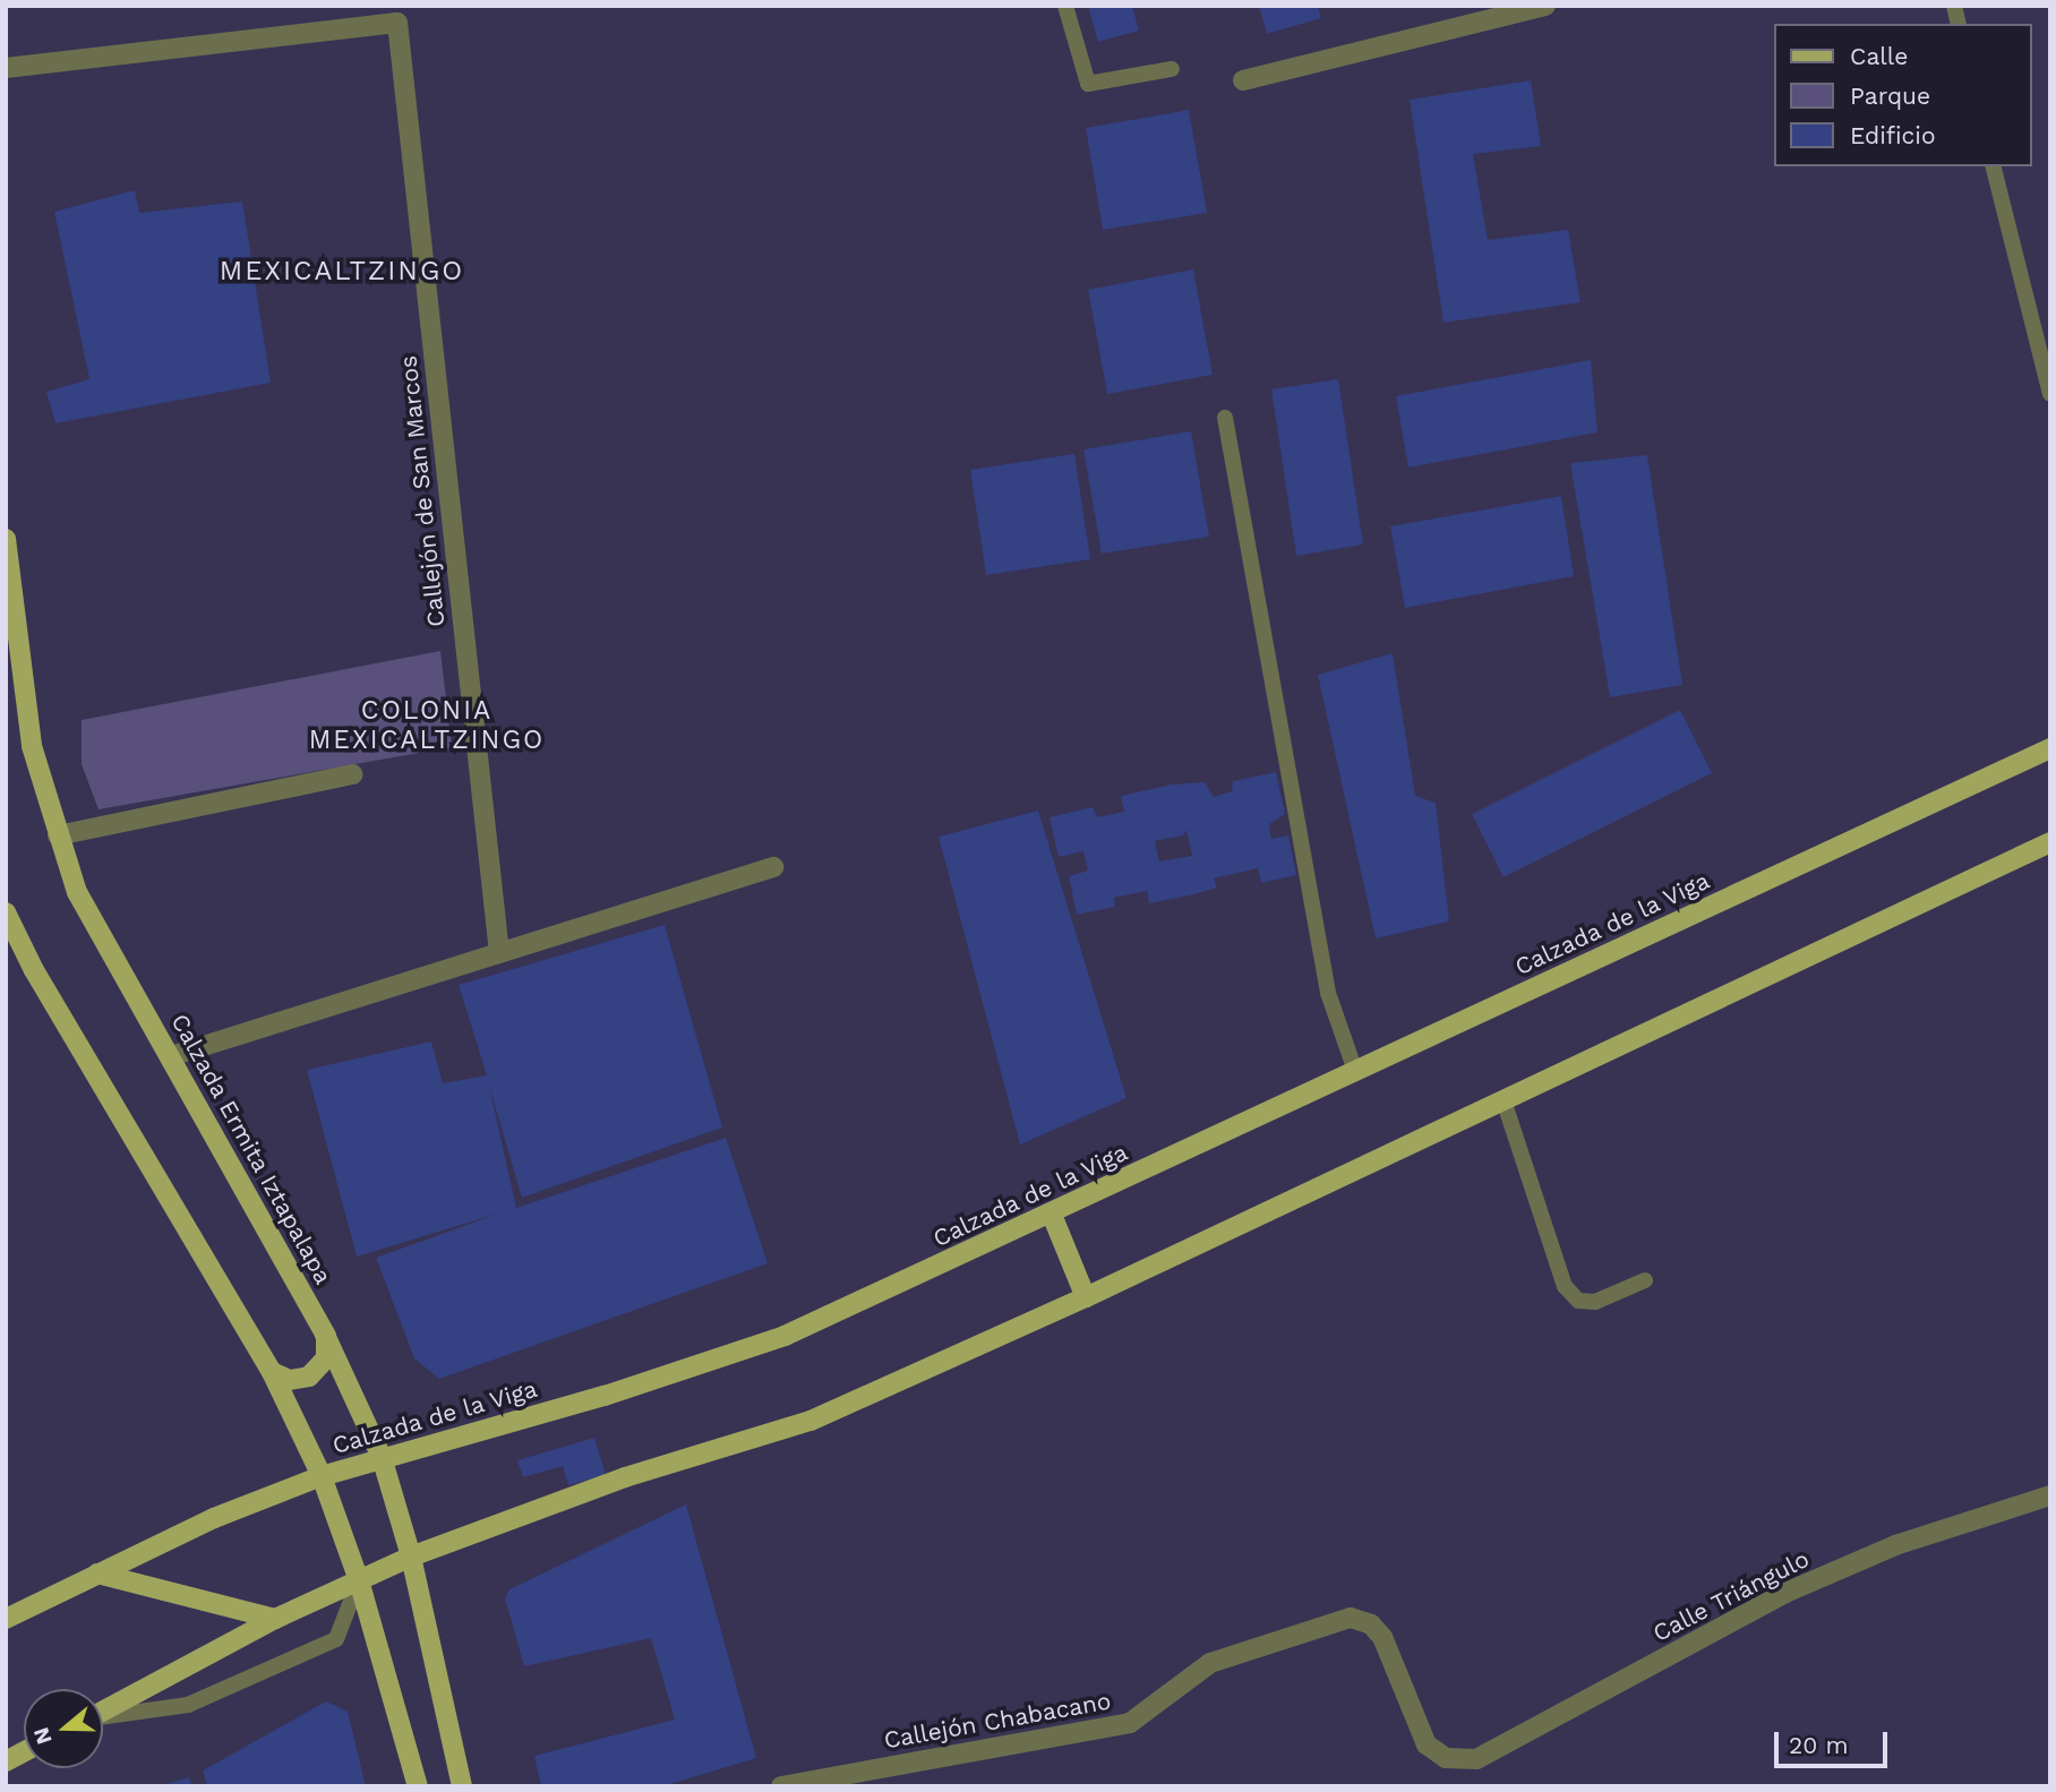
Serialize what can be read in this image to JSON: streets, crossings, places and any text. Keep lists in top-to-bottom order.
{
  "streets": {
    "main road": ["Calzada de la Viga", "Calzada Ermita Iztapalapa"],
    "street": ["Callejón de San Marcos", "Calle Triángulo", "Callejón Chabacano"]
  },
  "crossings": [
    ["Calzada de la Viga", "Calzada Ermita Iztapalapa"],
    ["Calle Triángulo", "Callejón Chabacano"]
  ],
  "districts": ["MEXICALTZINGO", "COLONIA MEXICALTZINGO"],
  "legend": ["Calle", "Parque", "Edificio"],
  "scale_bar": "20 m",
  "north": "left"
}
